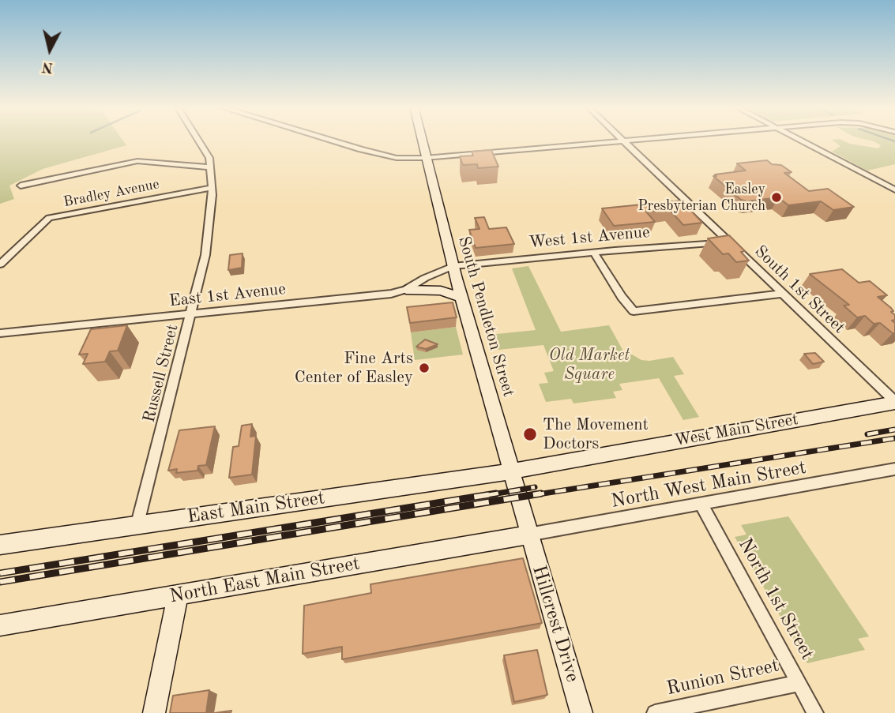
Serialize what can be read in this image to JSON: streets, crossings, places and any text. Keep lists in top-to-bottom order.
{
  "streets": {
    "main road": [
      "South Pendleton Street",
      "West Main Street",
      "East Main Street",
      "North East Main Street",
      "Hillcrest Drive"
    ],
    "street": [
      "Bradley Avenue",
      "West 1st Avenue",
      "South 1st Street",
      "East 1st Avenue",
      "Russell Street",
      "North West Main Street",
      "North 1st Street",
      "Runion Street"
    ]
  },
  "crossings": [
    ["Bradley Avenue", "Russell Street"],
    ["West 1st Avenue", "South 1st Street"],
    ["West 1st Avenue", "East 1st Avenue"],
    ["West 1st Avenue", "South Pendleton Street"],
    ["South 1st Street", "West Main Street"],
    ["East 1st Avenue", "South Pendleton Street"],
    ["East 1st Avenue", "Russell Street"],
    ["South Pendleton Street", "West Main Street"],
    ["South Pendleton Street", "North West Main Street"],
    ["South Pendleton Street", "East Main Street"],
    ["South Pendleton Street", "North East Main Street"],
    ["South Pendleton Street", "Hillcrest Drive"],
    ["Russell Street", "East Main Street"],
    ["West Main Street", "East Main Street"],
    ["North West Main Street", "North East Main Street"],
    ["North West Main Street", "North 1st Street"],
    ["North West Main Street", "Hillcrest Drive"],
    ["North East Main Street", "Hillcrest Drive"],
    ["North 1st Street", "Runion Street"]
  ],
  "parks": ["Old Market Square"],
  "places": ["Easley Presbyterian Church", "Fine Arts Center of Easley", "The Movement Doctors"],
  "north": "bottom"
}
